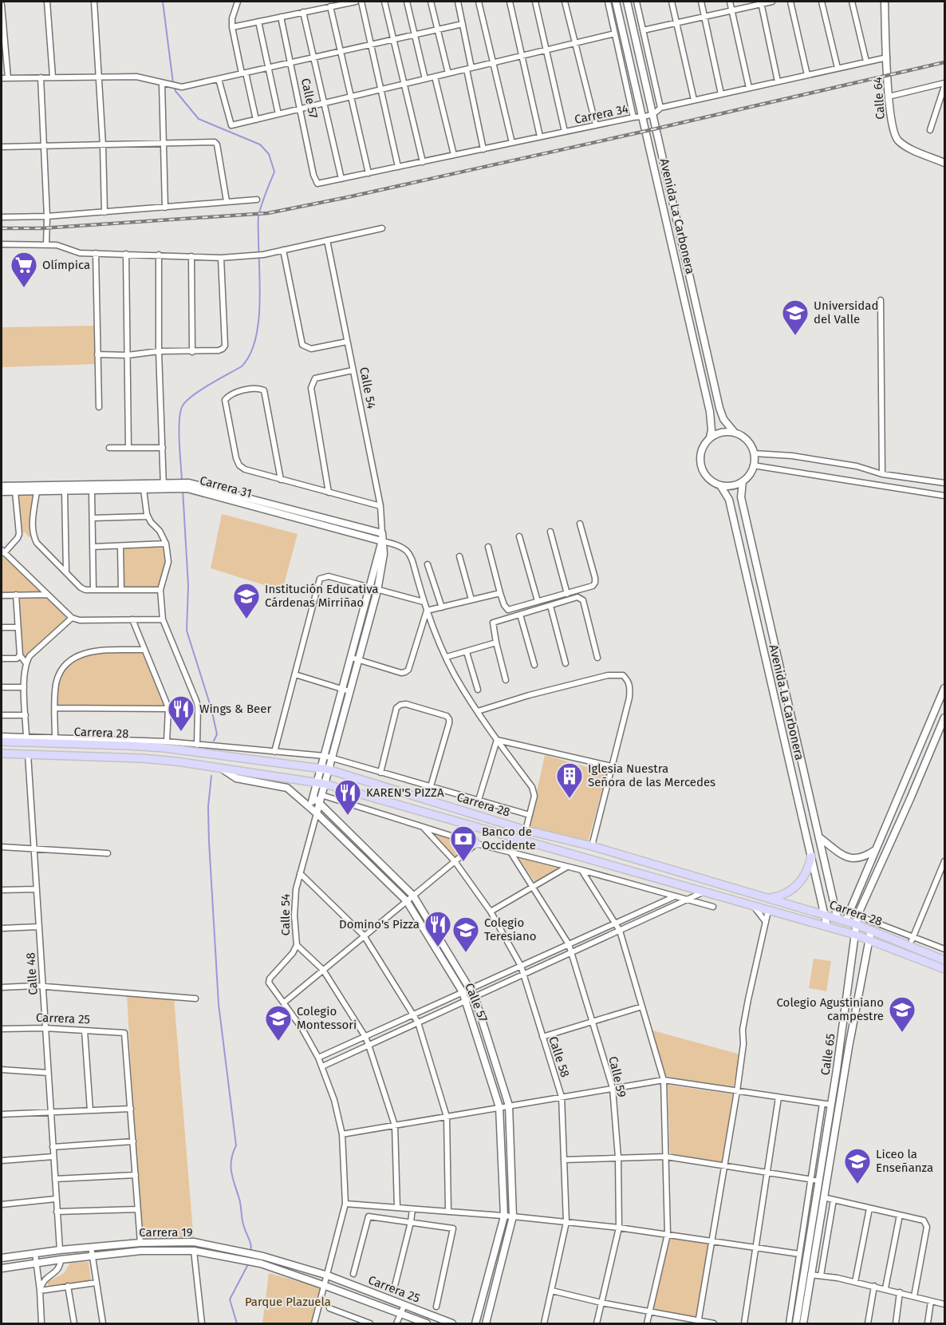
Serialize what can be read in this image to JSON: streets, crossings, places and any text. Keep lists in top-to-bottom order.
{
  "streets": {
    "main road": ["Carrera 28"],
    "street": [
      "Calle 57",
      "Calle 64",
      "Carrera 34",
      "Avenida La Carbonera",
      "Calle 54",
      "Carrera 31",
      "Calle 48",
      "Carrera 25",
      "Calle 65",
      "Calle 58",
      "Calle 59",
      "Carrera 19"
    ]
  },
  "crossings": [
    ["Calle 57", "Carrera 34"],
    ["Calle 57", "Calle 54"],
    ["Calle 57", "Carrera 28"],
    ["Carrera 34", "Avenida La Carbonera"],
    ["Avenida La Carbonera", "Carrera 28"],
    ["Calle 54", "Carrera 31"],
    ["Calle 54", "Carrera 28"],
    ["Calle 54", "Carrera 25"],
    ["Calle 54", "Carrera 19"],
    ["Carrera 28", "Calle 48"],
    ["Carrera 28", "Calle 65"],
    ["Calle 48", "Carrera 25"],
    ["Calle 48", "Carrera 19"],
    ["Carrera 25", "Carrera 19"]
  ],
  "parks": ["Parque Plazuela"],
  "places": {
    "supermarket": ["Olímpica"],
    "school or university": [
      "Universidad del Valle",
      "Institución Educativa Cárdenas Mirriñao",
      "Colegio Teresiano",
      "Colegio Agustiniano campestre",
      "Colegio Montessori",
      "Liceo la Enseñanza"
    ],
    "restaurant": ["Wings & Beer", "KAREN'S PIZZA", "Domino's Pizza"],
    "building": ["Iglesia Nuestra Señora de las Mercedes"],
    "bank": ["Banco de Occidente"]
  }
}
